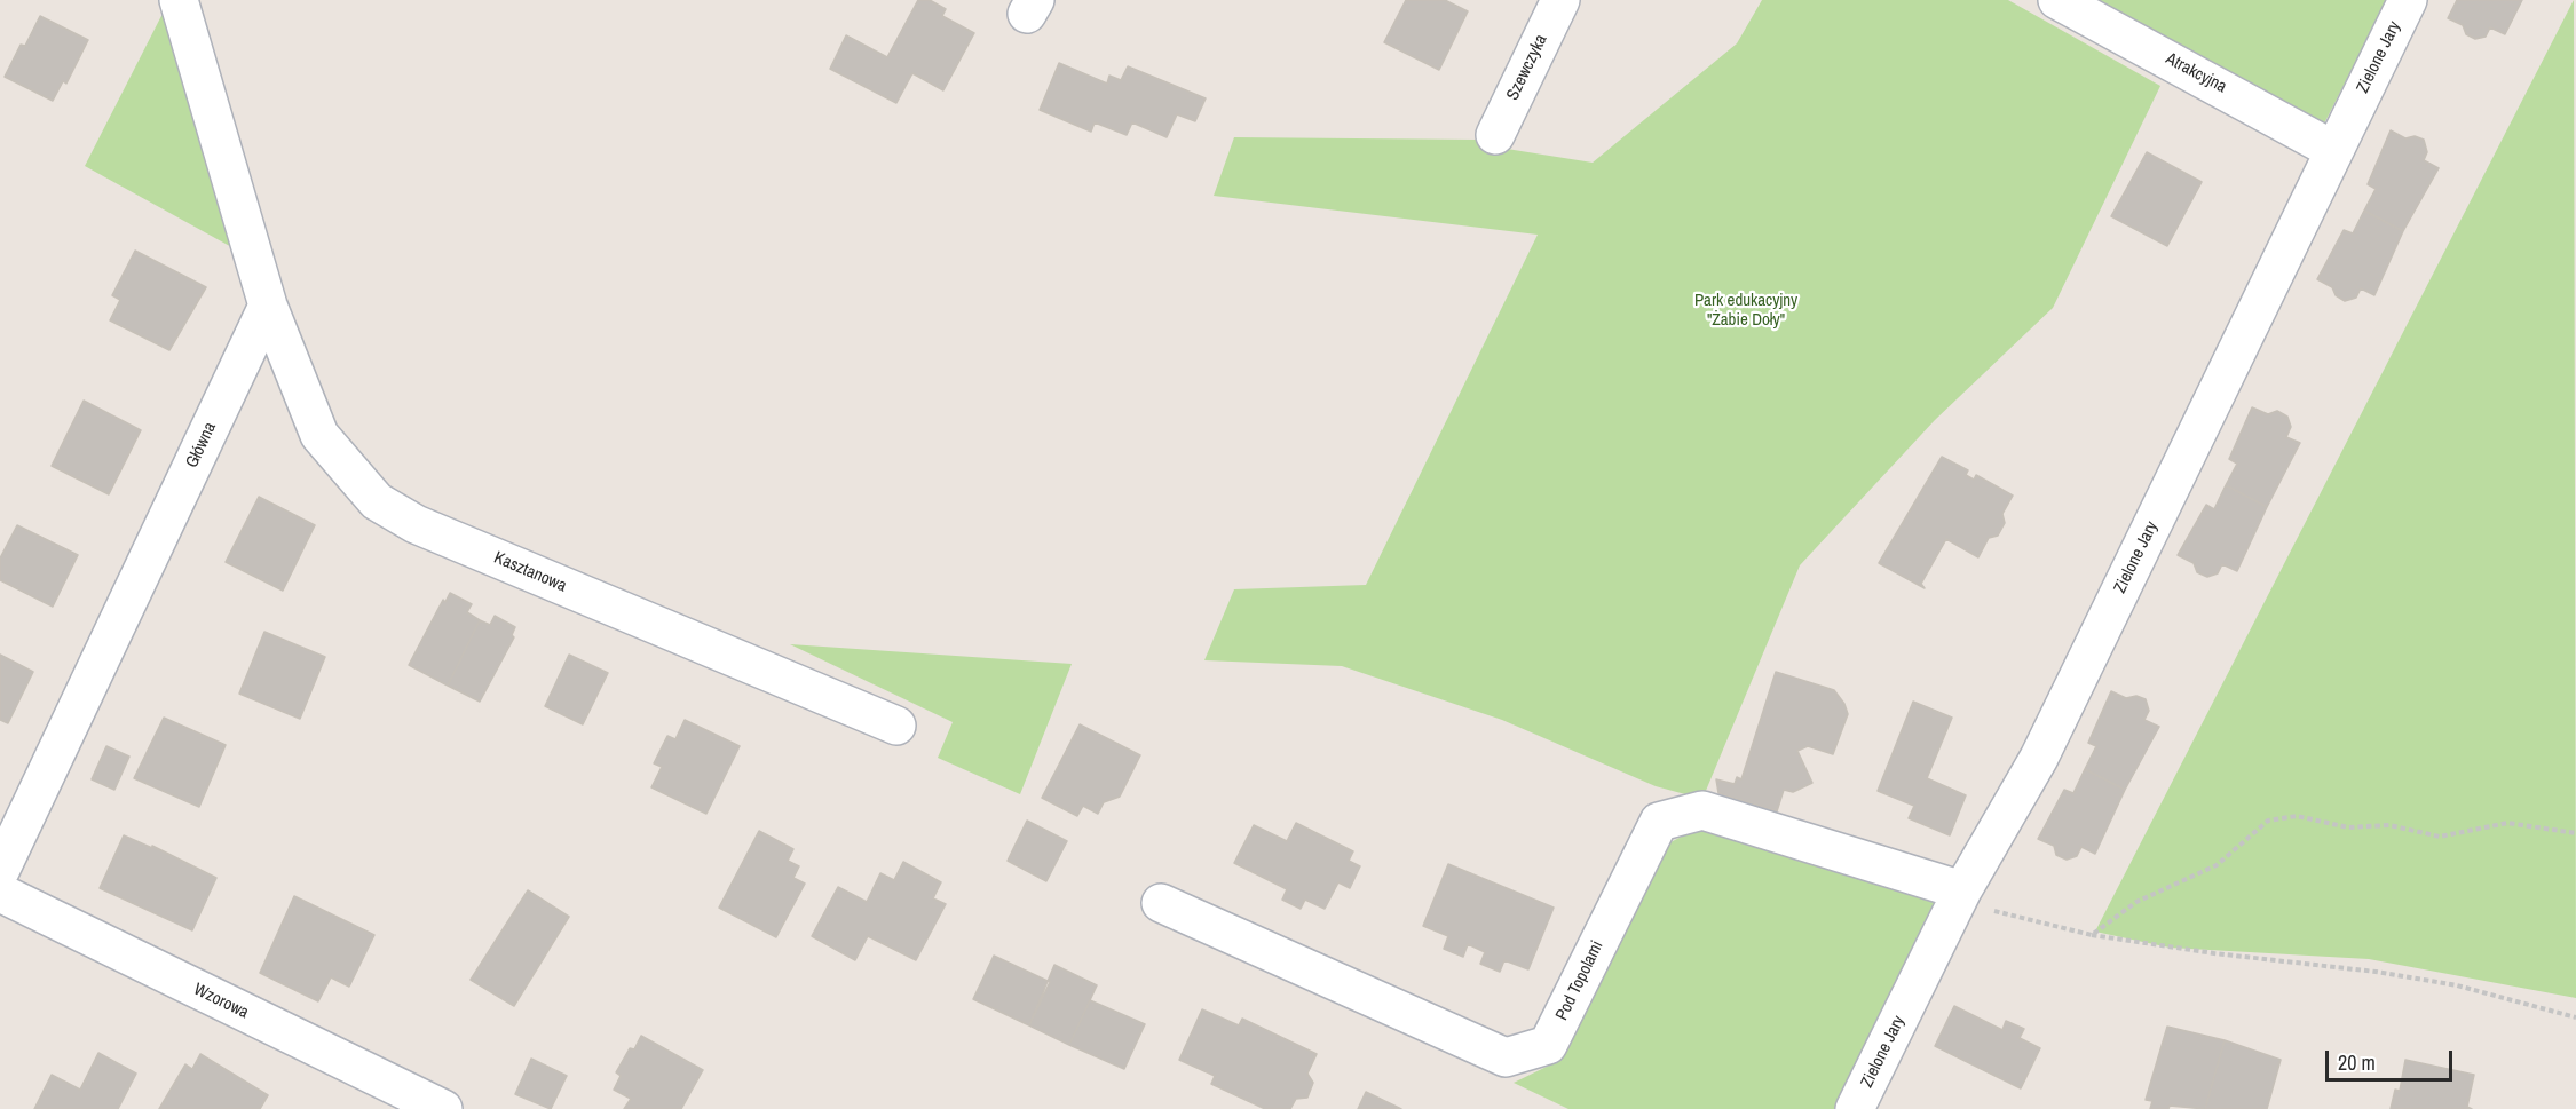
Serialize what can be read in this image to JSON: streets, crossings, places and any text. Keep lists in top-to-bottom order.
{
  "streets": {
    "street": [
      "Zielone Jary",
      "Szewczyka",
      "Atrakcyjna",
      "Główna",
      "Kasztanowa",
      "Pod Topolami",
      "Wzorowa"
    ]
  },
  "crossings": [
    ["Zielone Jary", "Atrakcyjna"],
    ["Zielone Jary", "Pod Topolami"],
    ["Główna", "Kasztanowa"]
  ],
  "parks": ["Park edukacyjny \"Żabie Doły\""],
  "scale_bar": "20 m"
}
